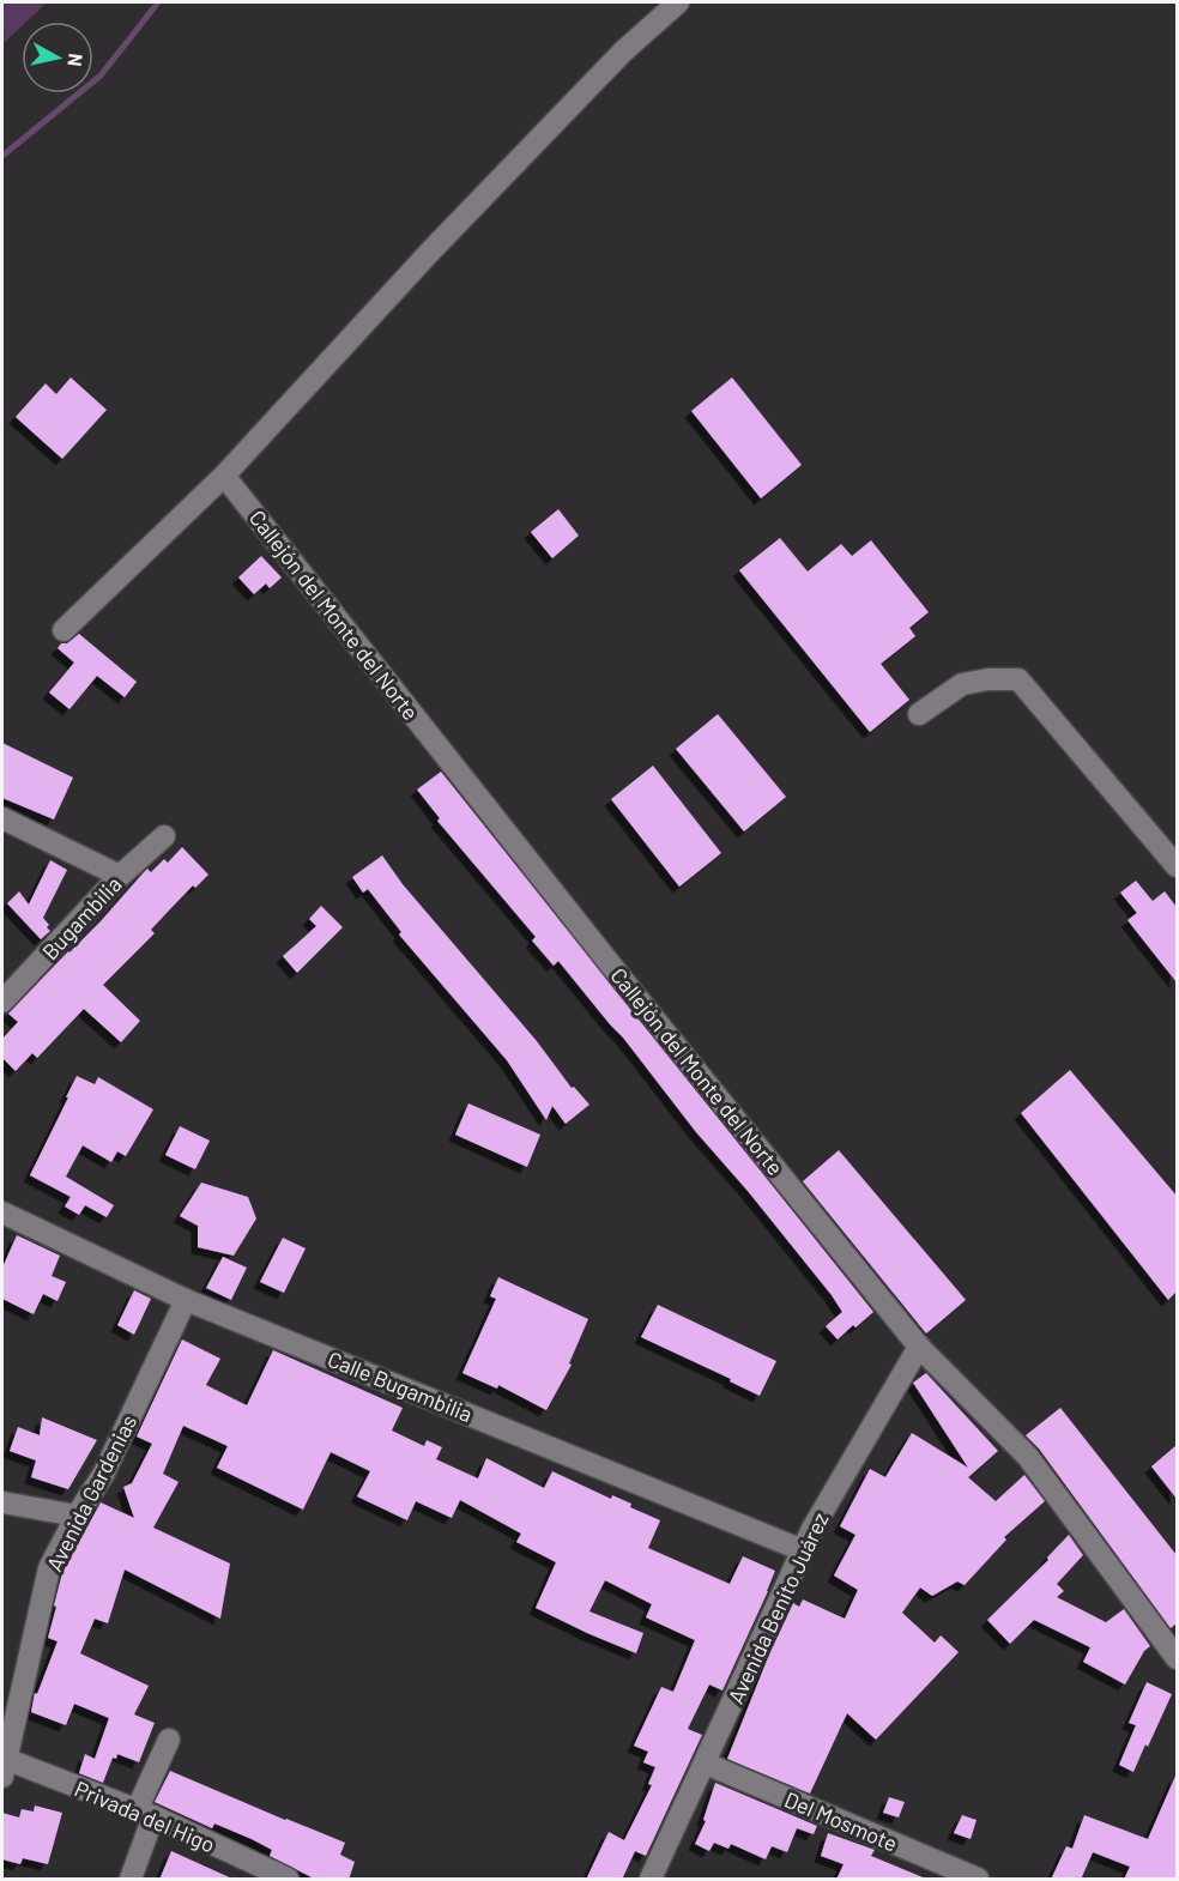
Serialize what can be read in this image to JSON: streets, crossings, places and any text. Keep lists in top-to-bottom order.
{
  "streets": {
    "street": [
      "Callejón del Monte del Norte",
      "Bugambilia",
      "Calle Bugambilia",
      "Avenida Gardenias",
      "Avenida Benito Juárez",
      "Privada del Higo",
      "Del Mosmote"
    ]
  },
  "crossings": [
    ["Callejón del Monte del Norte", "Avenida Benito Juárez"],
    ["Calle Bugambilia", "Avenida Gardenias"],
    ["Calle Bugambilia", "Avenida Benito Juárez"],
    ["Avenida Gardenias", "Privada del Higo"],
    ["Avenida Benito Juárez", "Del Mosmote"]
  ],
  "north": "right"
}
